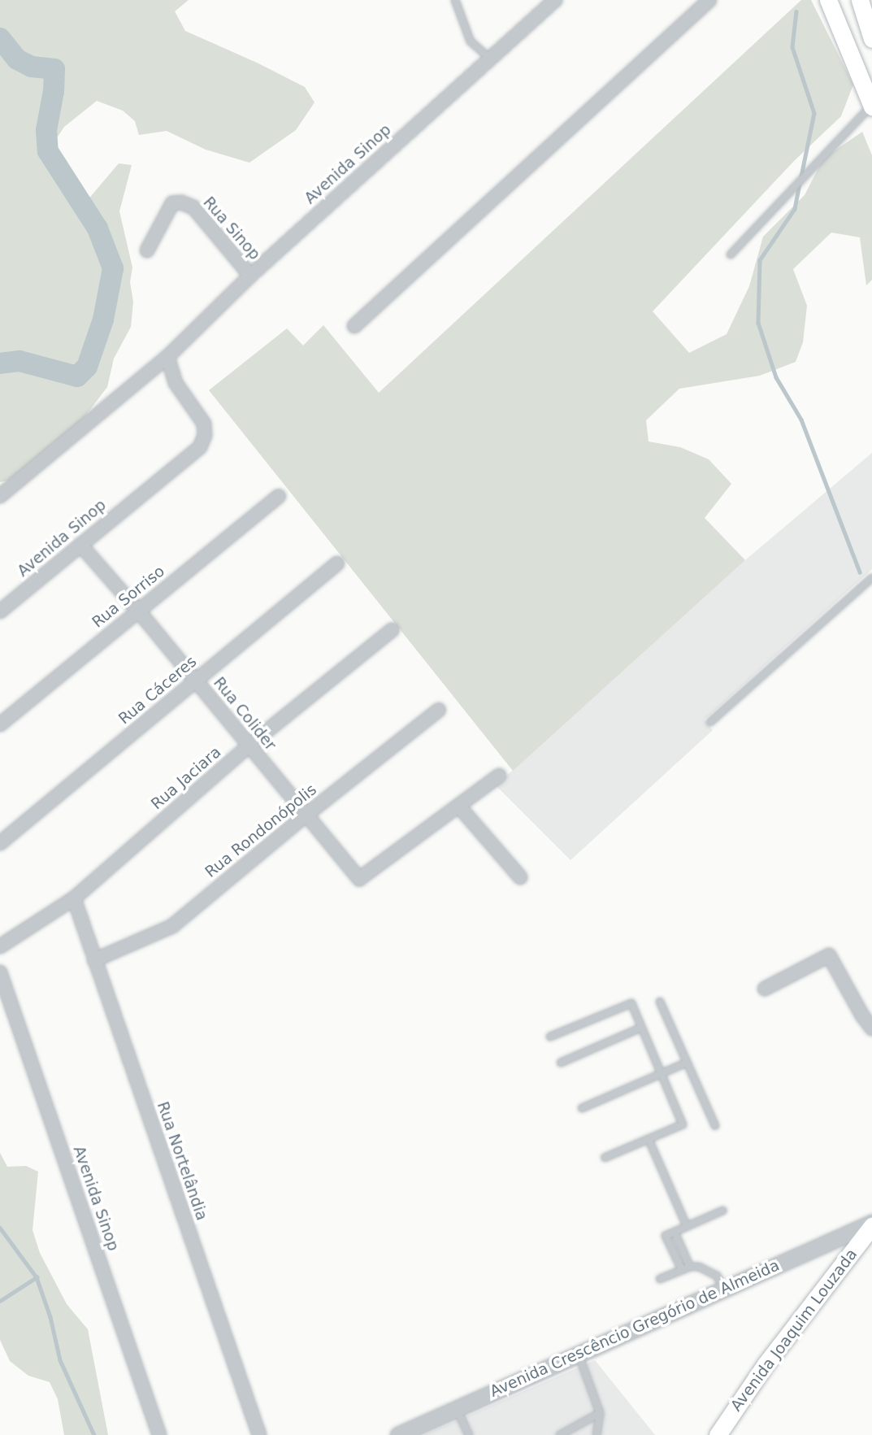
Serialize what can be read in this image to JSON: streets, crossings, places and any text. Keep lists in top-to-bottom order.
{
  "streets": {
    "main road": ["Avenida Joaquim Louzada"],
    "street": [
      "Avenida Sinop",
      "Rua Sinop",
      "Rua Sorriso",
      "Rua Cáceres",
      "Rua Colider",
      "Rua Jaciara",
      "Rua Rondonópolis",
      "Rua Nortelândia",
      "Avenida Crescêncio Gregório de Almeida"
    ]
  },
  "crossings": [
    ["Avenida Sinop", "Rua Sinop"],
    ["Avenida Sinop", "Rua Colider"],
    ["Rua Sorriso", "Rua Colider"],
    ["Rua Cáceres", "Rua Colider"],
    ["Rua Colider", "Rua Jaciara"],
    ["Rua Colider", "Rua Rondonópolis"],
    ["Rua Jaciara", "Rua Nortelândia"],
    ["Rua Rondonópolis", "Rua Nortelândia"],
    ["Avenida Crescêncio Gregório de Almeida", "Avenida Joaquim Louzada"]
  ]
}
